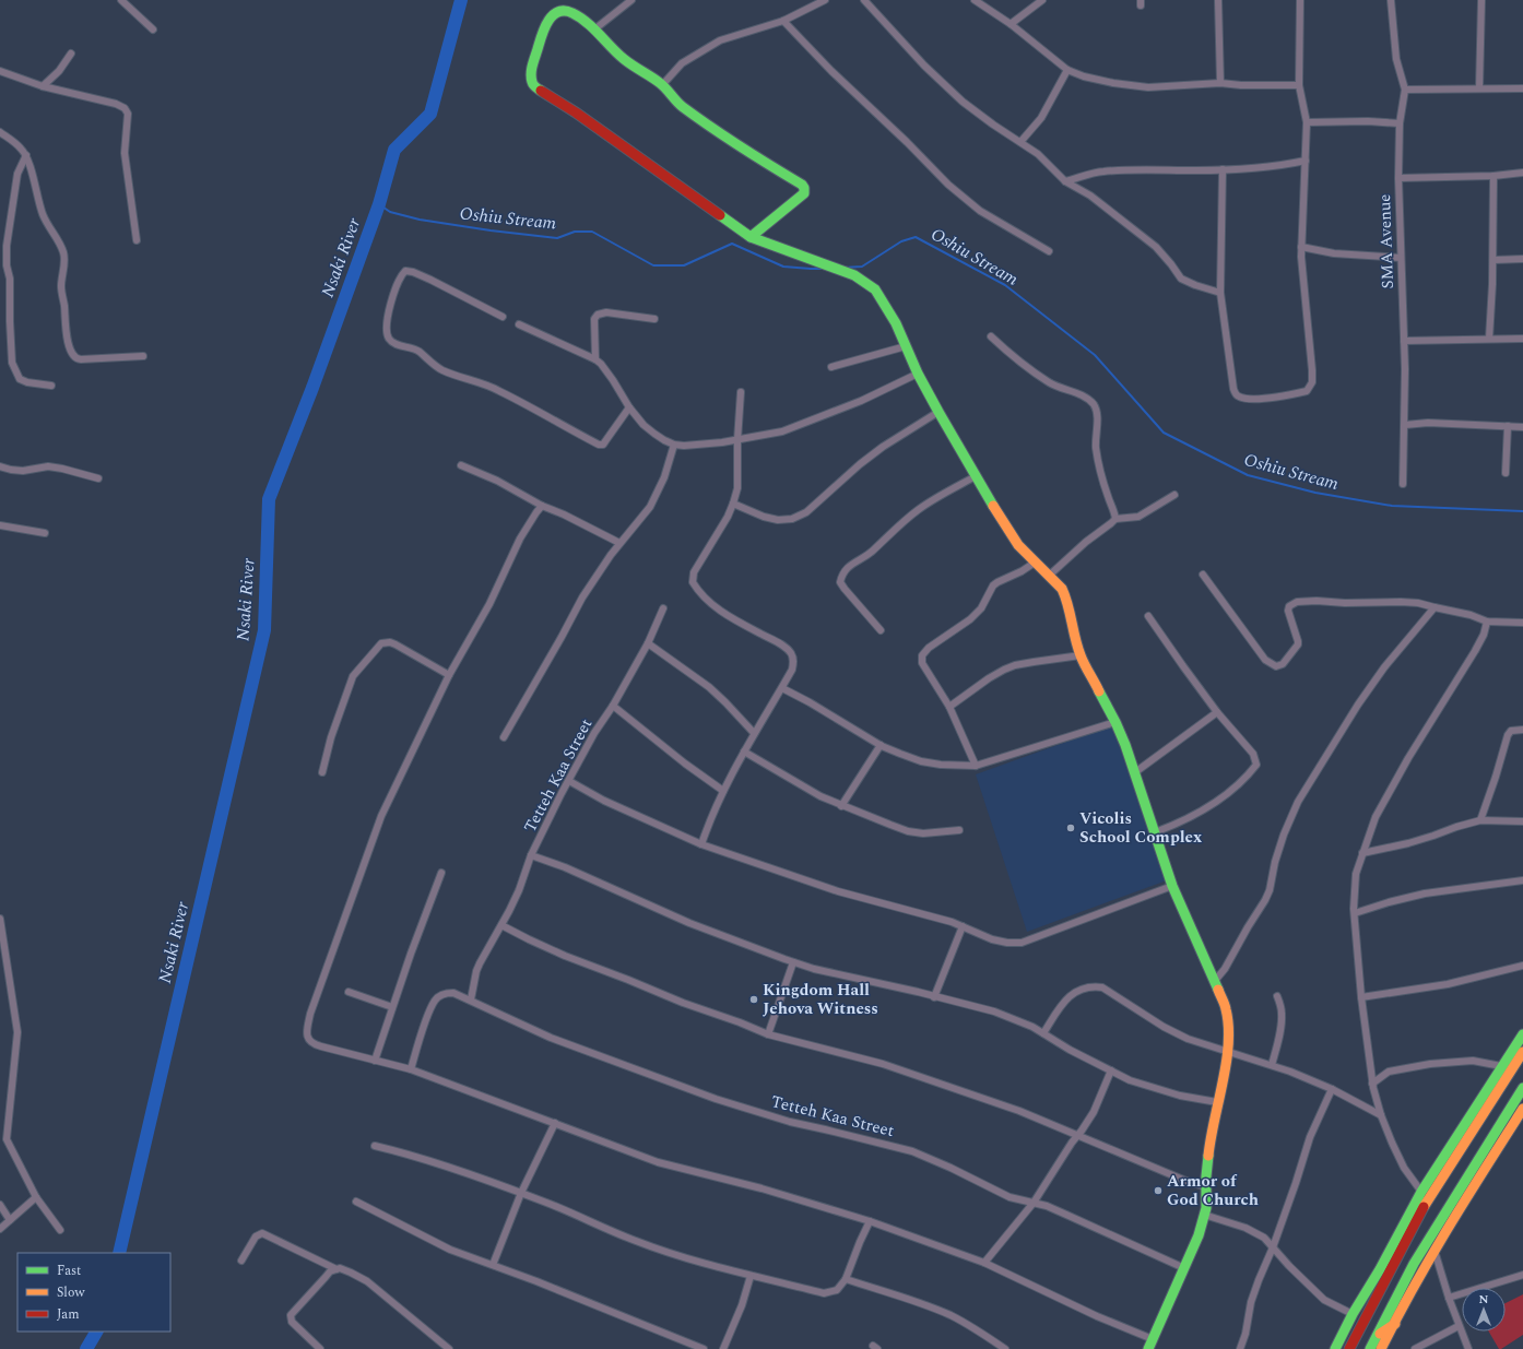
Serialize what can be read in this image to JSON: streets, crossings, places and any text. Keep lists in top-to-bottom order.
{
  "streets": {
    "street": ["SMA Avenue", "Tetteh Kaa Street"]
  },
  "water": ["Oshiu Stream", "Nsaki River"],
  "places": ["Vicolis School Complex", "Kingdom Hall Jehova Witness", "Armor of God Church"],
  "legend": ["Fast", "Slow", "Jam"],
  "north": "top"
}
